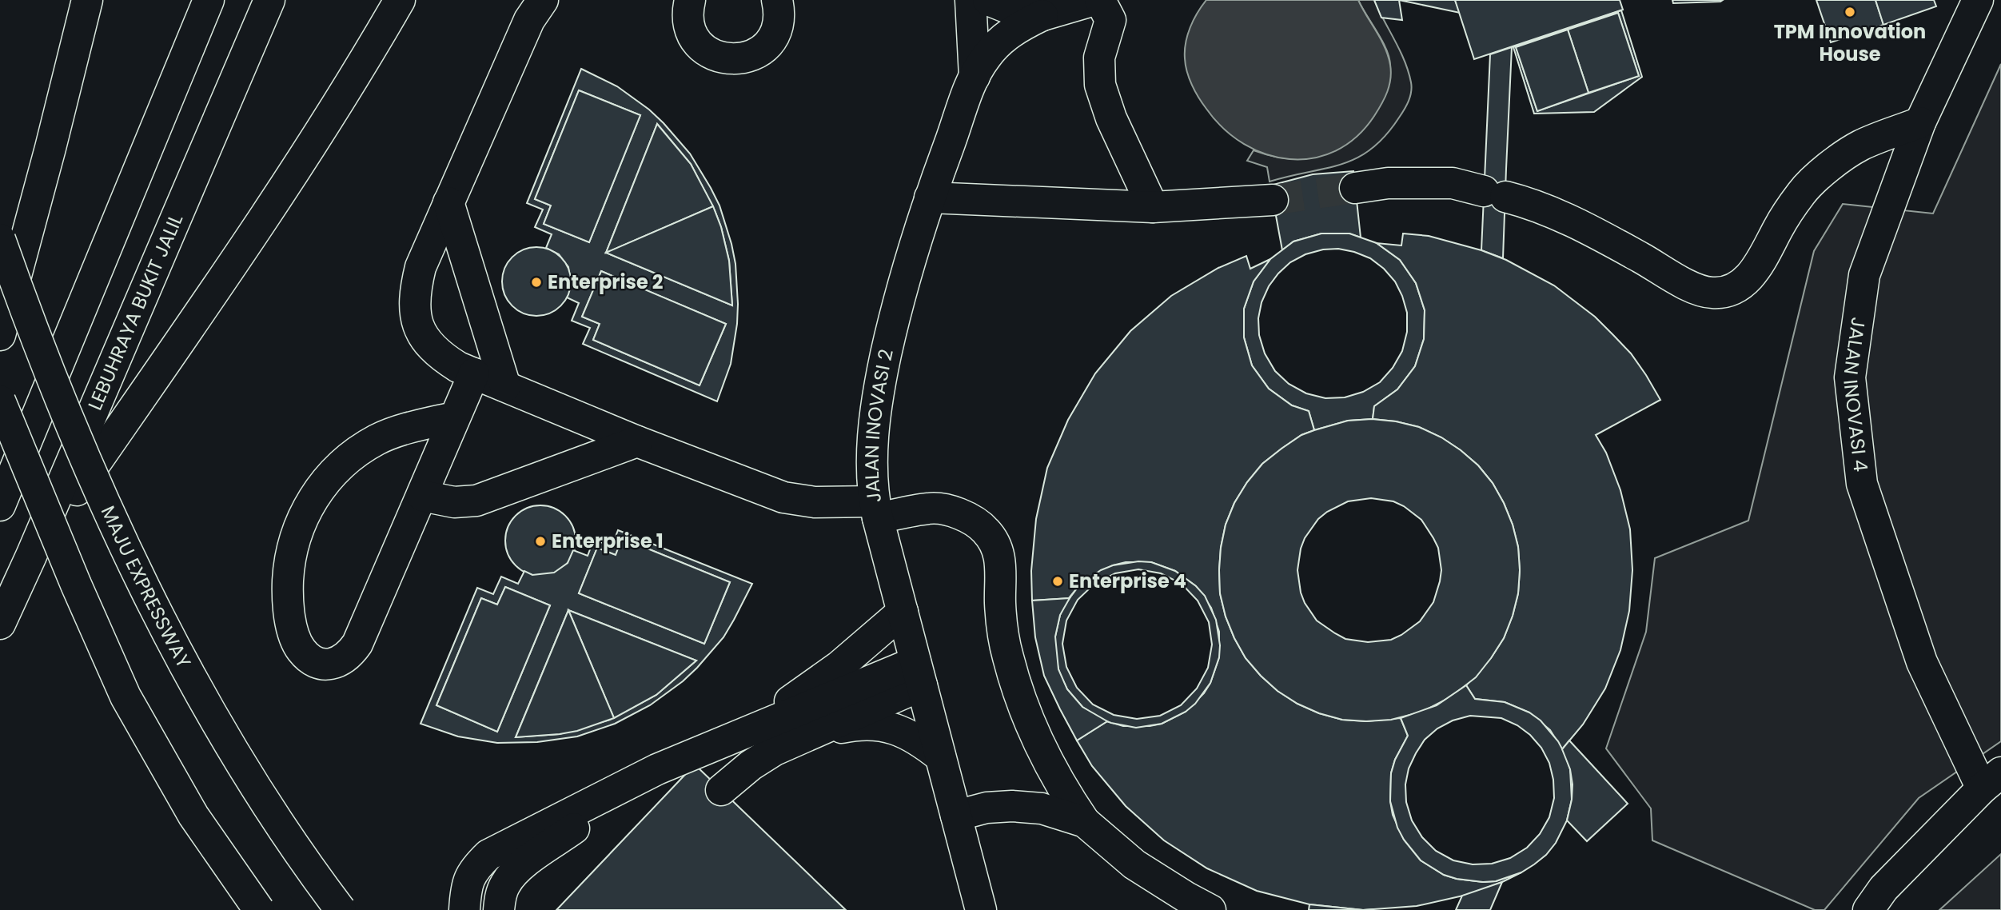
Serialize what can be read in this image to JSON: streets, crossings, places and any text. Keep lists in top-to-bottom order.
{
  "streets": {
    "main road": [
      "LEBUHRAYA BUKIT JALIL",
      "JALAN INOVASI 4",
      "JALAN INOVASI 2",
      "MAJU EXPRESSWAY"
    ]
  },
  "places": [
    "TPM Innovation House",
    "Enterprise 2",
    "Enterprise 1",
    "Enterprise 4"
  ]
}
